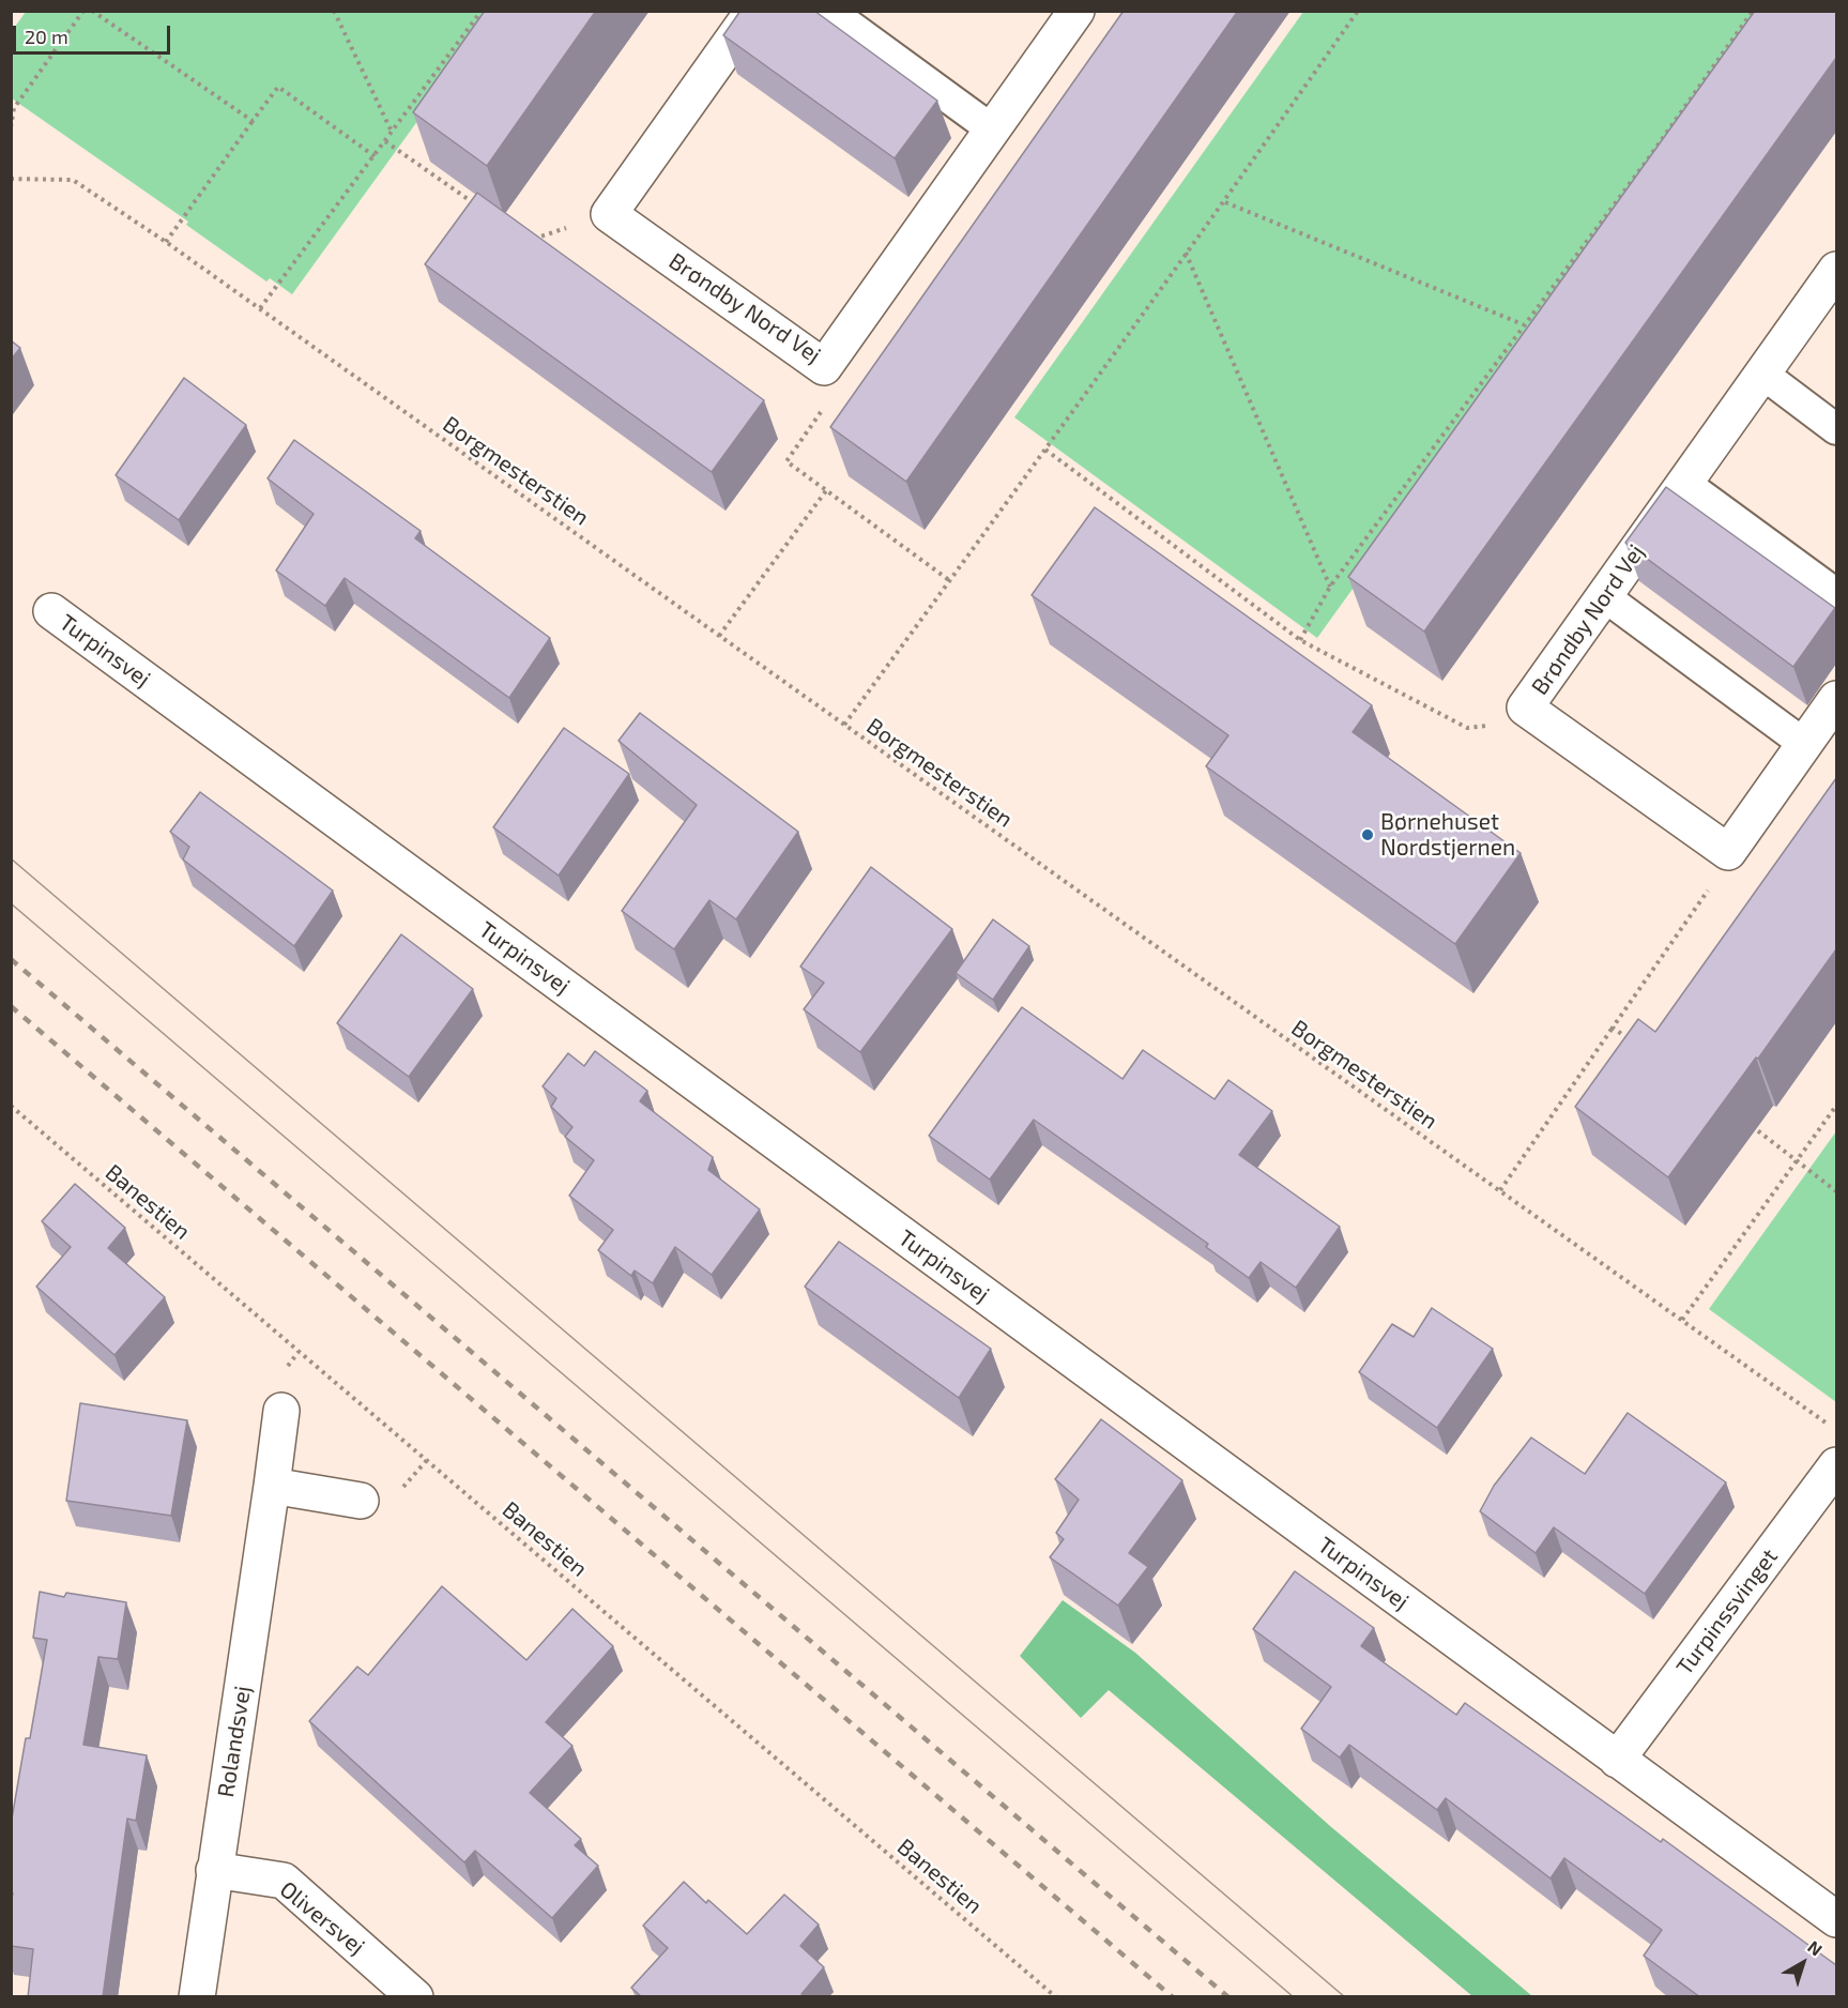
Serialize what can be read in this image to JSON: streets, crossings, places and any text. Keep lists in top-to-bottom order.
{
  "streets": {
    "street": [
      "Brøndby Nord Vej",
      "Turpinsvej",
      "Turpinssvinget",
      "Rolandsvej",
      "Oliversvej"
    ],
    "path": ["Borgmesterstien", "Banestien"]
  },
  "crossings": [
    ["Turpinsvej", "Turpinssvinget"],
    ["Rolandsvej", "Oliversvej"]
  ],
  "places": ["Børnehuset Nordstjernen"],
  "scale_bar": "20 m",
  "north": "top right"
}
